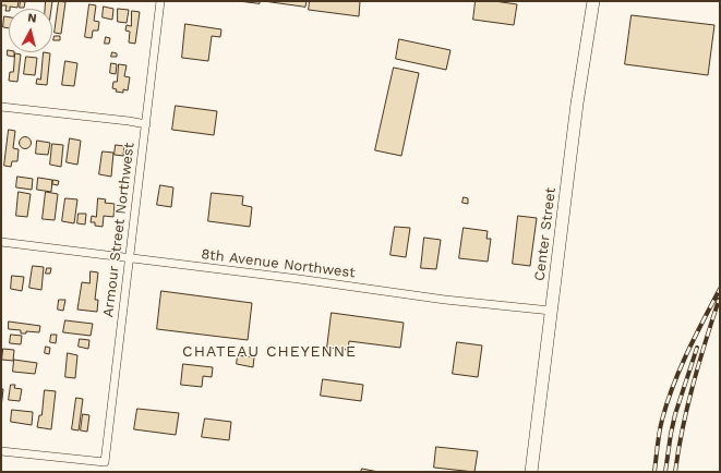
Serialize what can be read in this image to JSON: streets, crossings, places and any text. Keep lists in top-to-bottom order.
{
  "streets": {
    "main road": ["Center Street"],
    "street": ["Armour Street Northwest", "8th Avenue Northwest"]
  },
  "crossings": [
    ["Armour Street Northwest", "8th Avenue Northwest"],
    ["Center Street", "8th Avenue Northwest"]
  ],
  "districts": ["CHATEAU CHEYENNE"],
  "north": "top"
}
